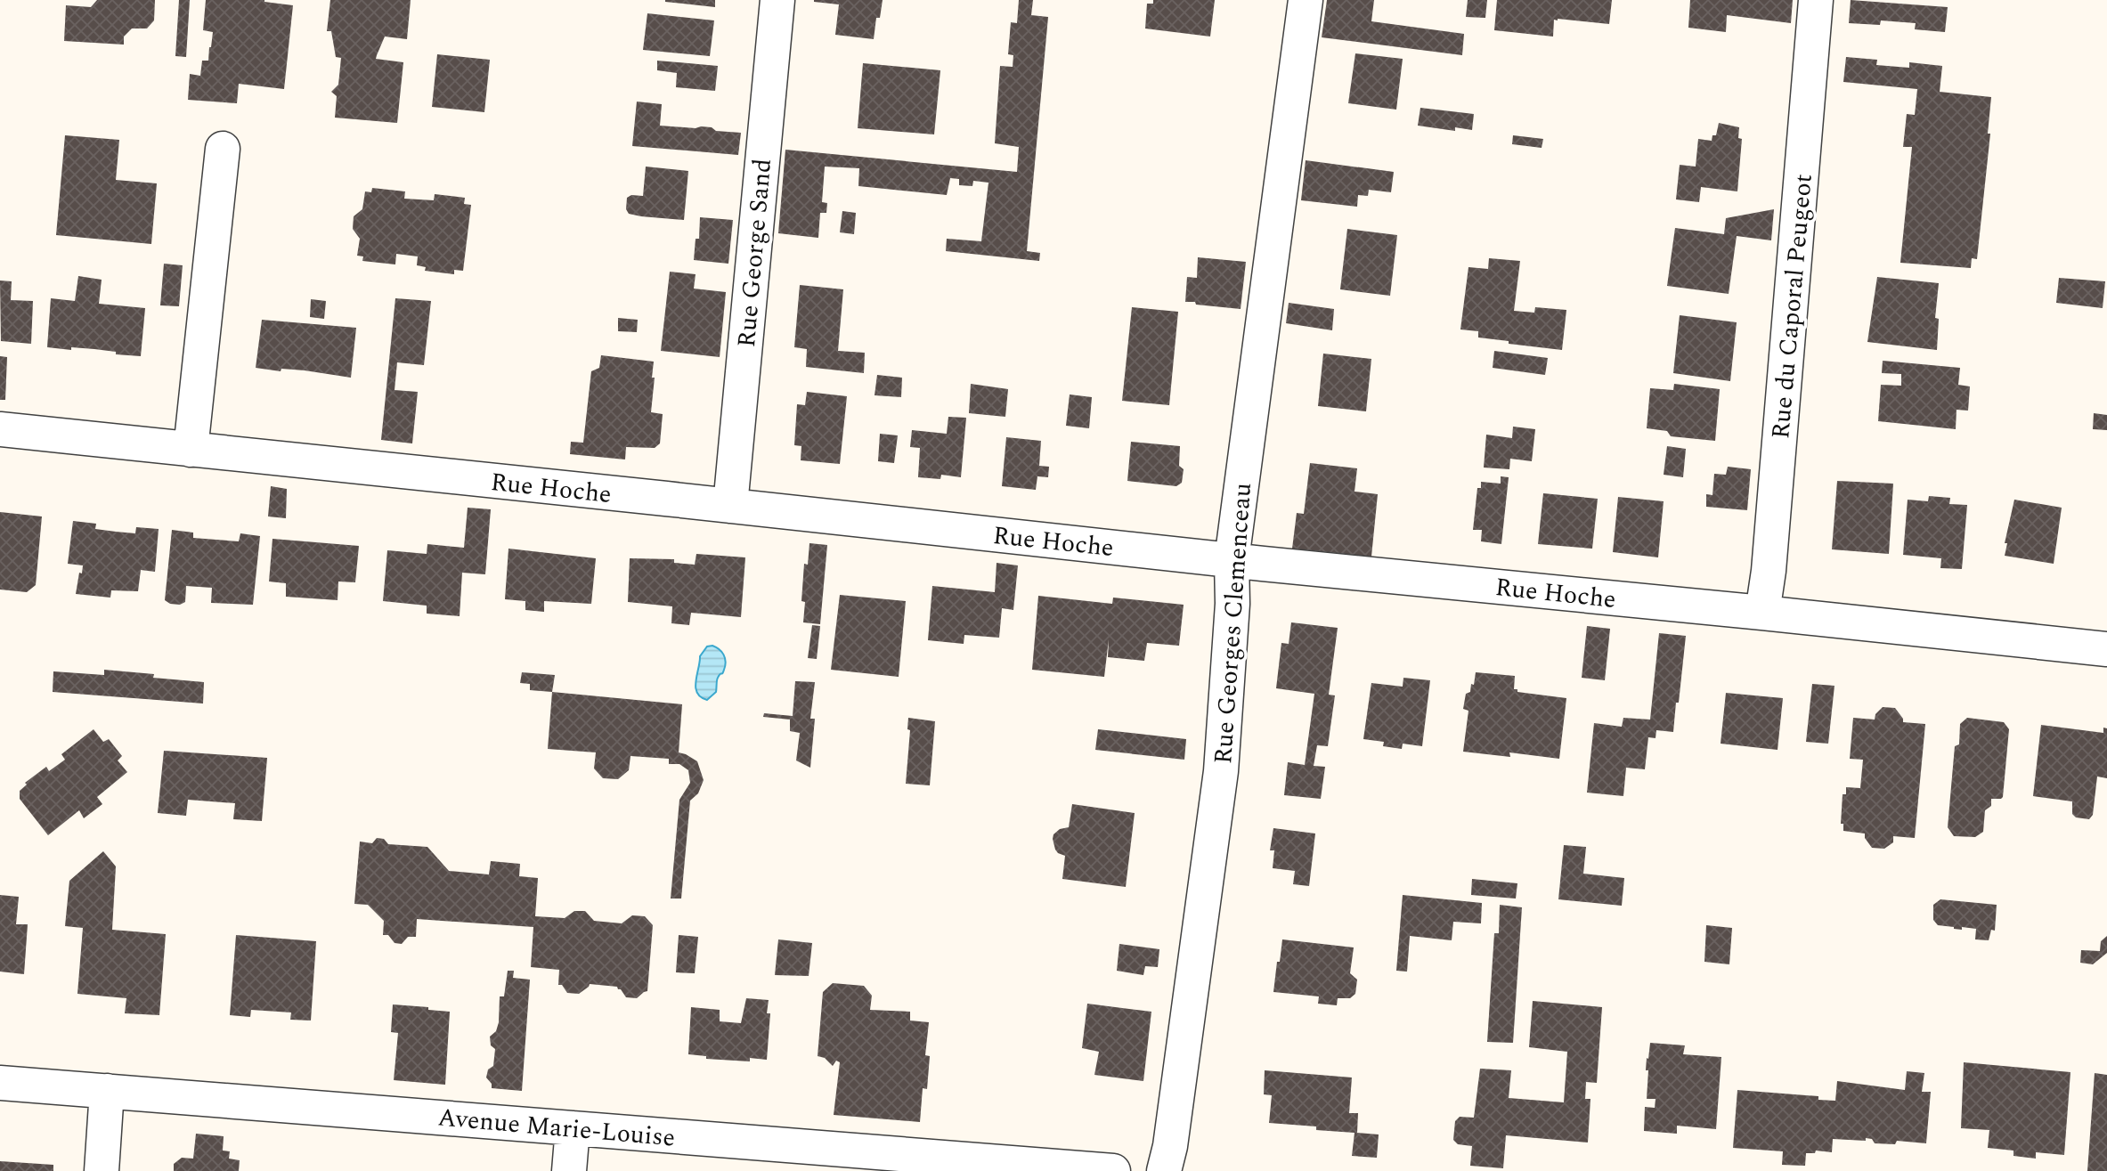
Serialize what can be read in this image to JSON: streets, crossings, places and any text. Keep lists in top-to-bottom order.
{
  "streets": {
    "street": [
      "Rue George Sand",
      "Rue du Caporal Peugeot",
      "Rue Hoche",
      "Rue Georges Clemenceau",
      "Avenue Marie-Louise"
    ]
  },
  "crossings": [
    ["Rue George Sand", "Rue Hoche"],
    ["Rue du Caporal Peugeot", "Rue Hoche"],
    ["Rue Hoche", "Rue Georges Clemenceau"]
  ]
}
